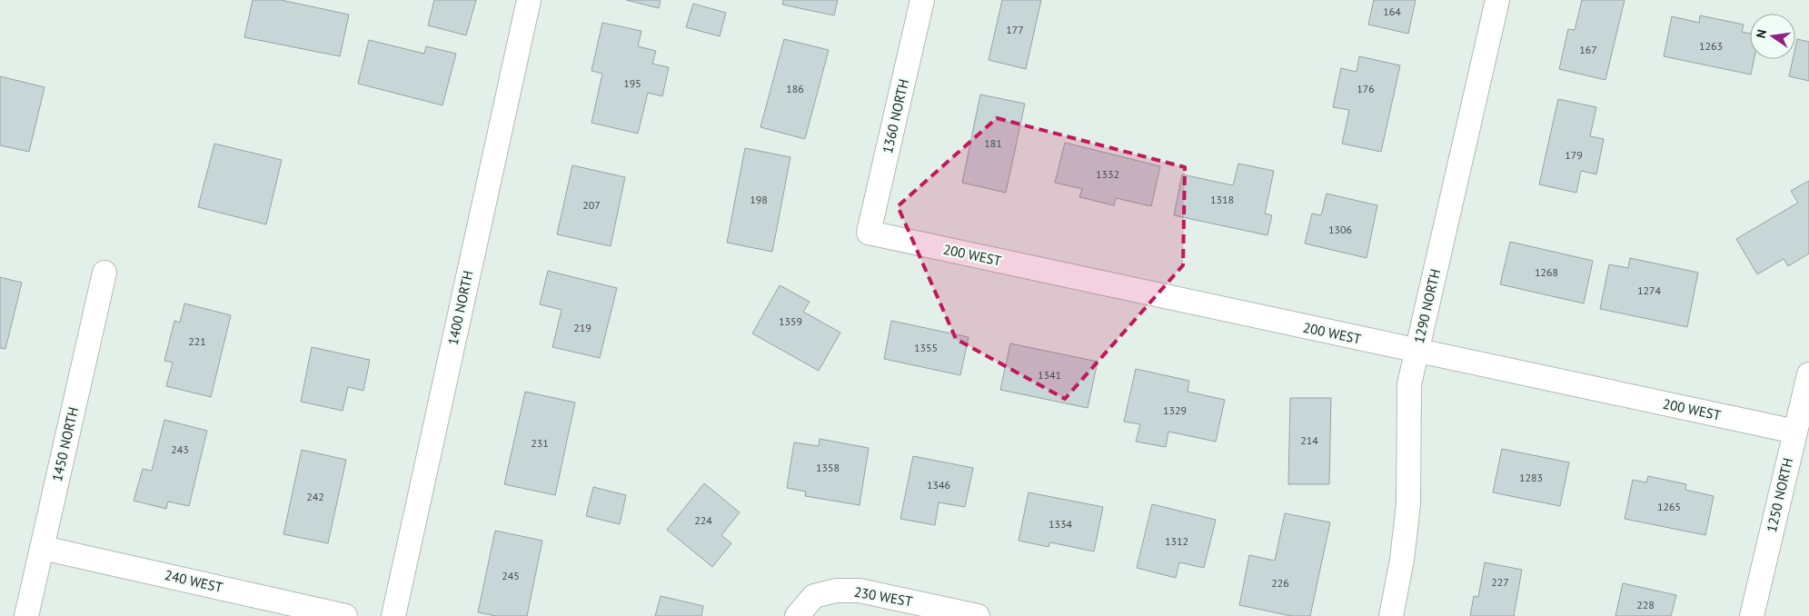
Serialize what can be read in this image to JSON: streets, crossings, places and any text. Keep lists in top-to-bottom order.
{
  "streets": {
    "street": [
      "1360 NORTH",
      "200 WEST",
      "1290 NORTH",
      "1400 NORTH",
      "1450 NORTH",
      "1250 NORTH",
      "240 WEST",
      "230 WEST"
    ]
  },
  "crossings": [
    ["1360 NORTH", "200 WEST"],
    ["200 WEST", "1290 NORTH"],
    ["200 WEST", "1250 NORTH"],
    ["1450 NORTH", "240 WEST"]
  ],
  "house_numbers": [
    "164",
    "177",
    "1263",
    "167",
    "195",
    "186",
    "176",
    "181",
    "179",
    "1332",
    "198",
    "1318",
    "207",
    "1306",
    "1268",
    "1274",
    "1359",
    "219",
    "221",
    "1355",
    "1341",
    "1329",
    "214",
    "231",
    "243",
    "1358",
    "1283",
    "1346",
    "242",
    "1265",
    "224",
    "1334",
    "1312",
    "245",
    "227",
    "226",
    "228"
  ],
  "north": "left"
}
